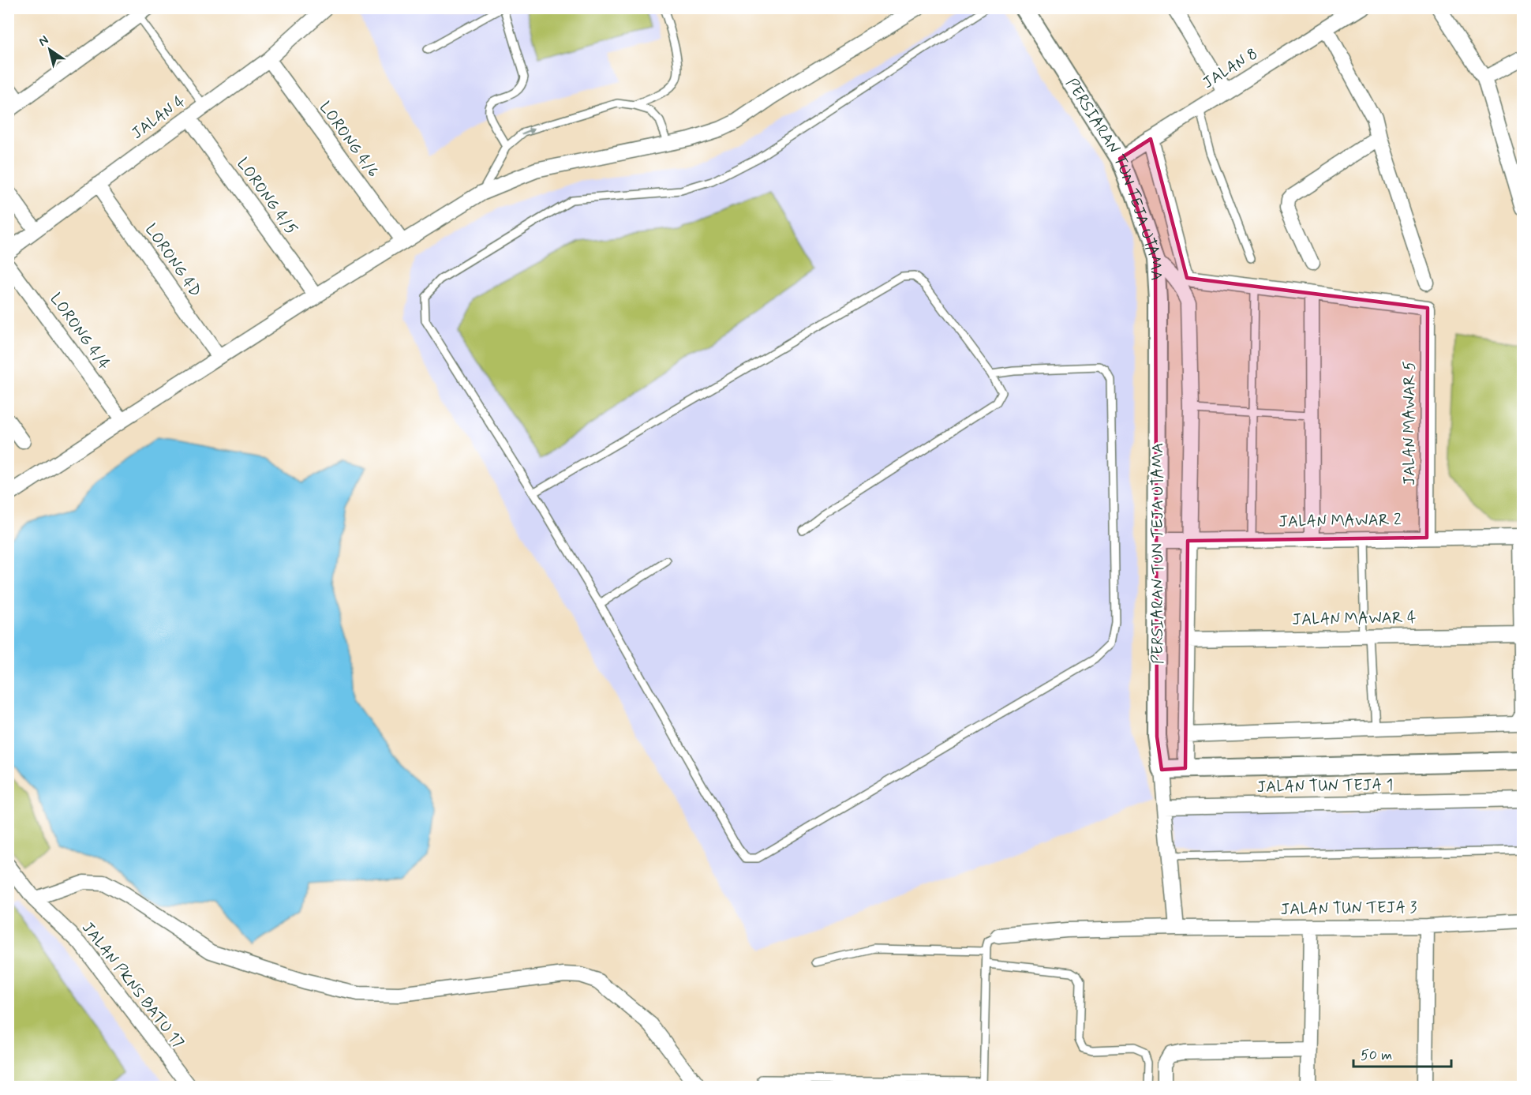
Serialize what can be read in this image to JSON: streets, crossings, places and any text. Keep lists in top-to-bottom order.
{
  "streets": {
    "street": [
      "JALAN 8",
      "JALAN 4",
      "LORONG 4/6",
      "PERSIARAN TUN TEJA UTAMA",
      "LORONG 4/5",
      "LORONG 4D",
      "LORONG 4/4",
      "JALAN MAWAR 5",
      "JALAN MAWAR 2",
      "JALAN MAWAR 4",
      "JALAN TUN TEJA 1",
      "JALAN TUN TEJA 3",
      "JALAN PKNS BATU 17"
    ]
  },
  "crossings": [
    ["JALAN 8", "PERSIARAN TUN TEJA UTAMA"],
    ["JALAN 4", "LORONG 4/6"],
    ["JALAN 4", "LORONG 4/5"],
    ["JALAN 4", "LORONG 4D"],
    ["PERSIARAN TUN TEJA UTAMA", "JALAN MAWAR 2"],
    ["JALAN MAWAR 5", "JALAN MAWAR 2"]
  ],
  "scale_bar": "50 m",
  "north": "top left"
}
